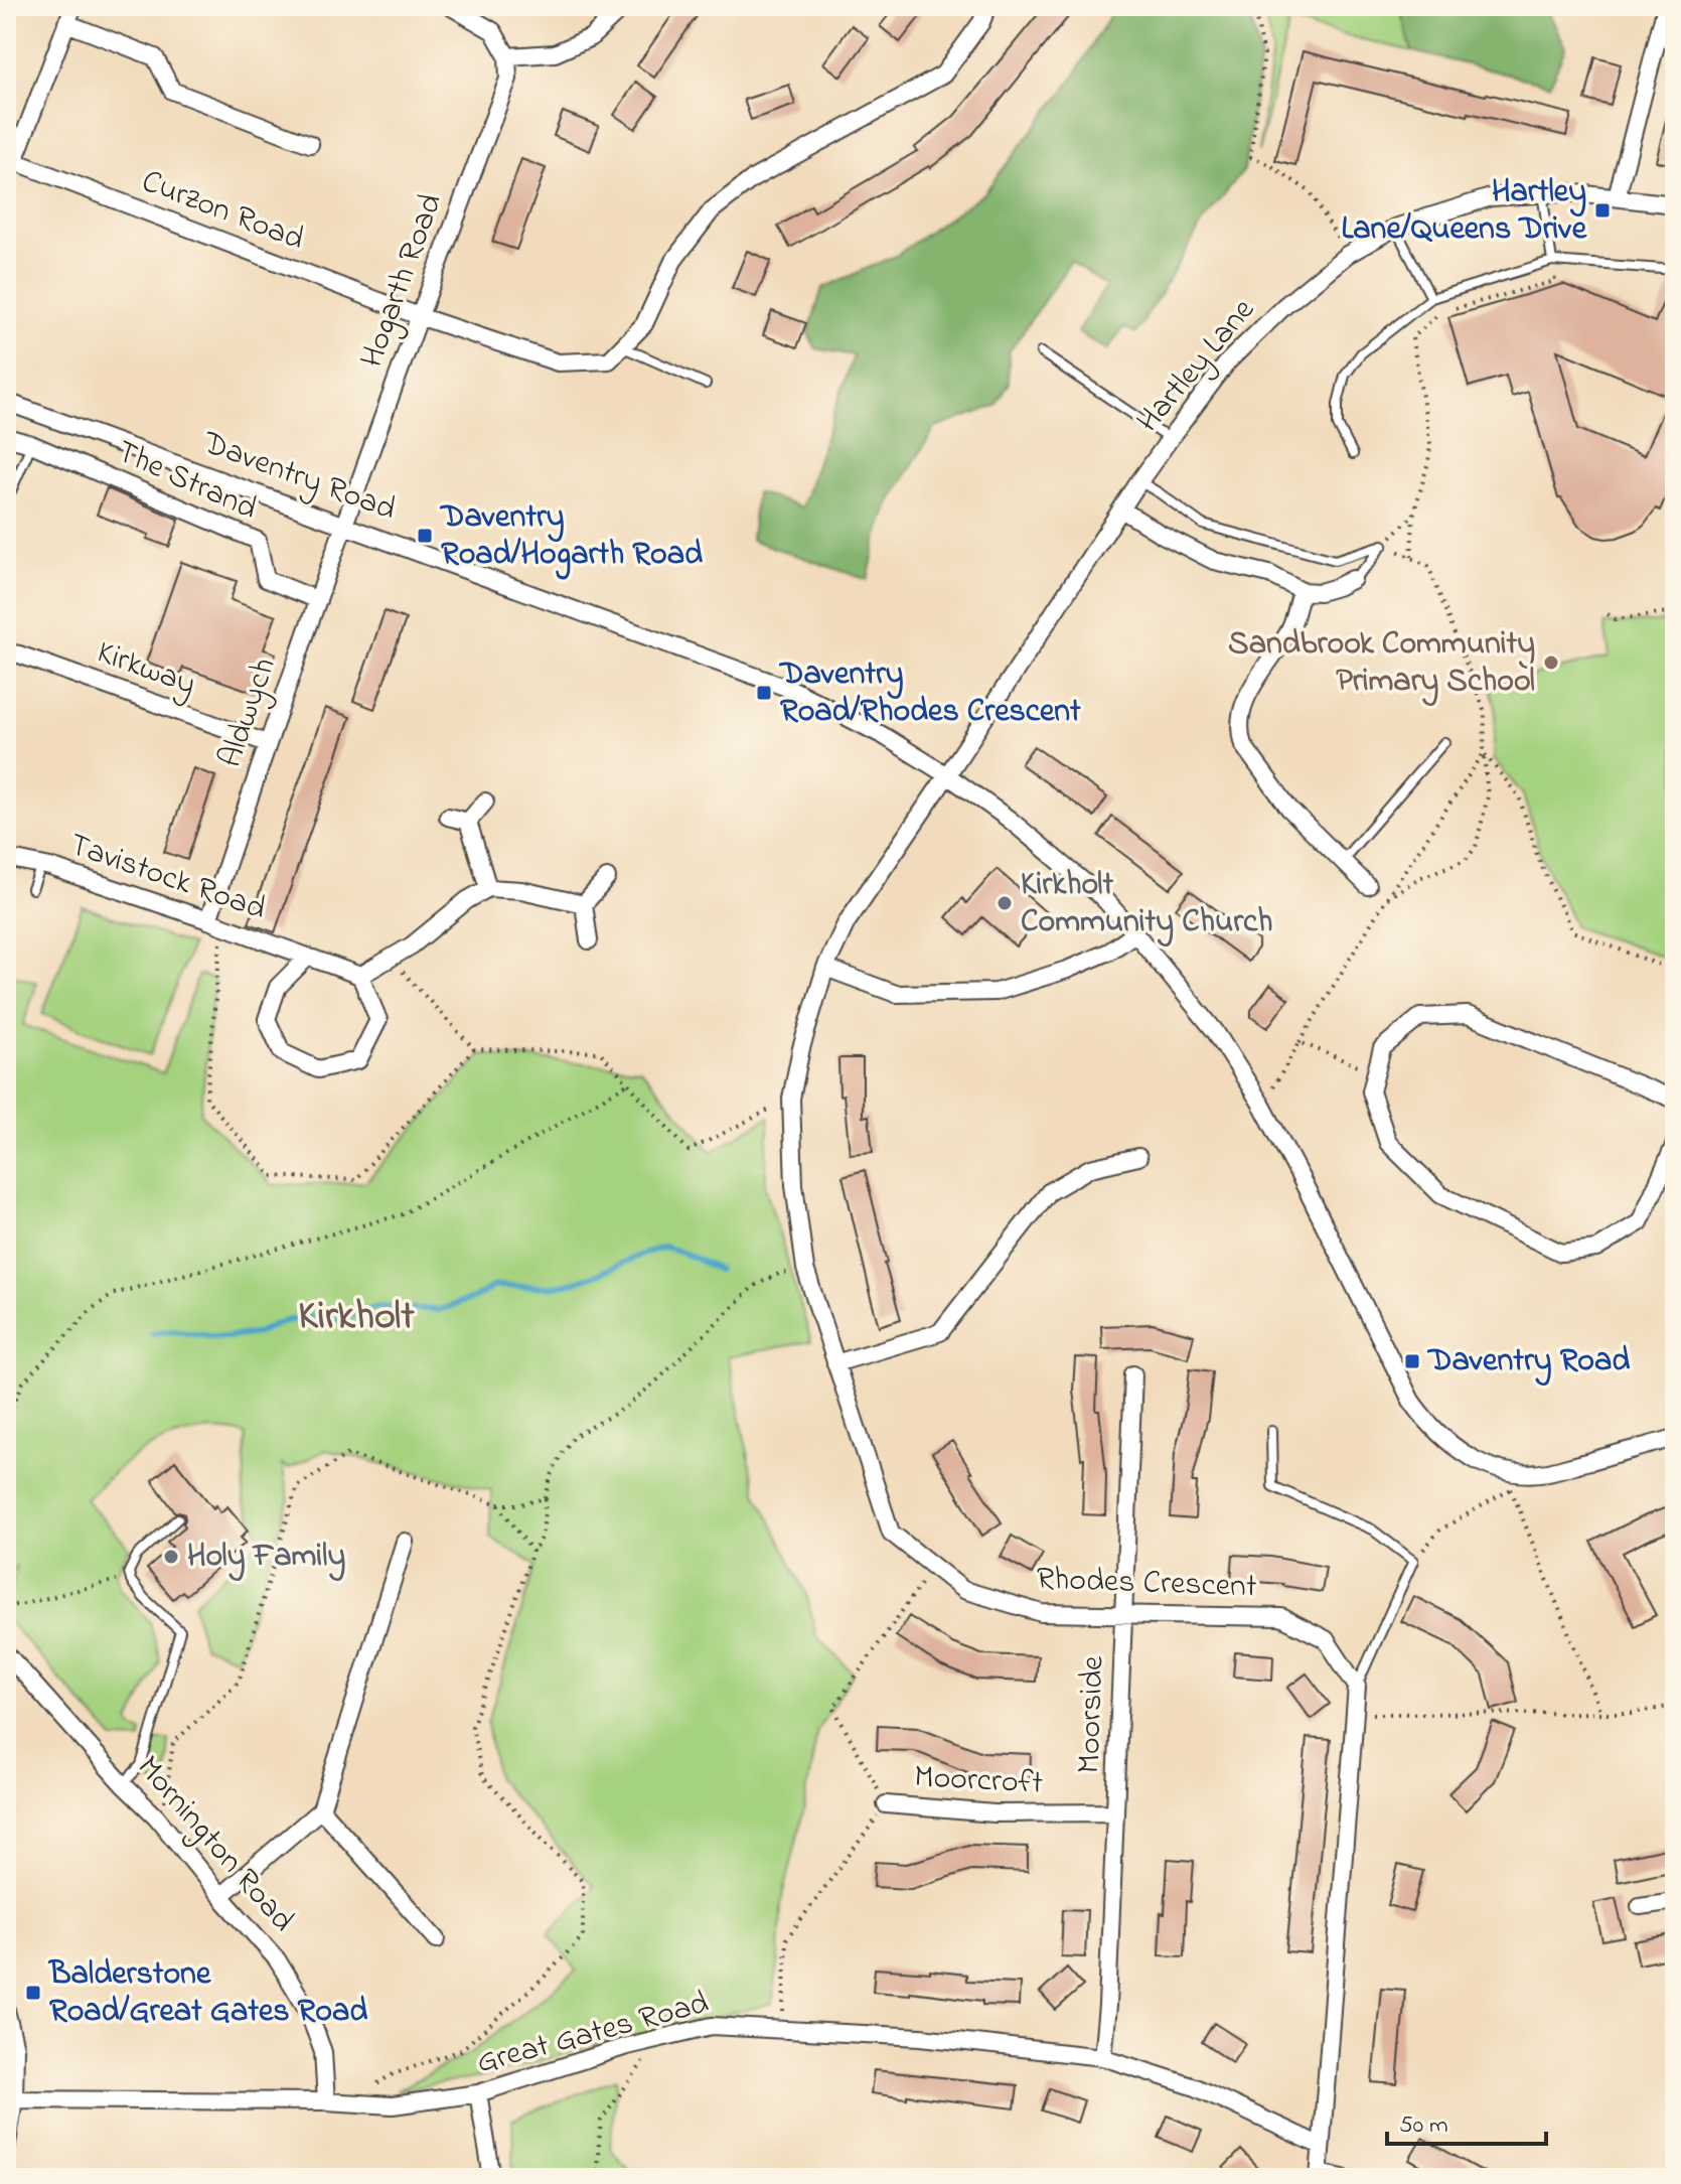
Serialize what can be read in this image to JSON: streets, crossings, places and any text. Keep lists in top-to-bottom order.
{
  "streets": {
    "street": [
      "Curzon Road",
      "Hogarth Road",
      "Hartley Lane",
      "Daventry Road",
      "The Strand",
      "Kirkway",
      "Aldwych",
      "Tavistock Road",
      "Rhodes Crescent",
      "Moorside",
      "Moorcroft",
      "Mornington Road",
      "Great Gates Road"
    ]
  },
  "crossings": [
    ["Curzon Road", "Hogarth Road"],
    ["Hogarth Road", "Daventry Road"],
    ["Hogarth Road", "Aldwych"],
    ["Hartley Lane", "Daventry Road"],
    ["Hartley Lane", "Rhodes Crescent"],
    ["Daventry Road", "Aldwych"],
    ["Daventry Road", "Rhodes Crescent"],
    ["The Strand", "Aldwych"],
    ["Kirkway", "Aldwych"],
    ["Aldwych", "Tavistock Road"],
    ["Rhodes Crescent", "Moorside"],
    ["Moorside", "Moorcroft"],
    ["Moorside", "Great Gates Road"],
    ["Mornington Road", "Great Gates Road"]
  ],
  "districts": ["Kirkholt"],
  "places": {
    "transit": [
      "Hartley Lane/Queens Drive",
      "Daventry Road/Hogarth Road",
      "Daventry Road/Rhodes Crescent",
      "Daventry Road",
      "Balderstone Road/Great Gates Road"
    ],
    "other": ["Sandbrook Community Primary School", "Kirkholt Community Church", "Holy Family"]
  },
  "scale_bar": "50 m"
}
